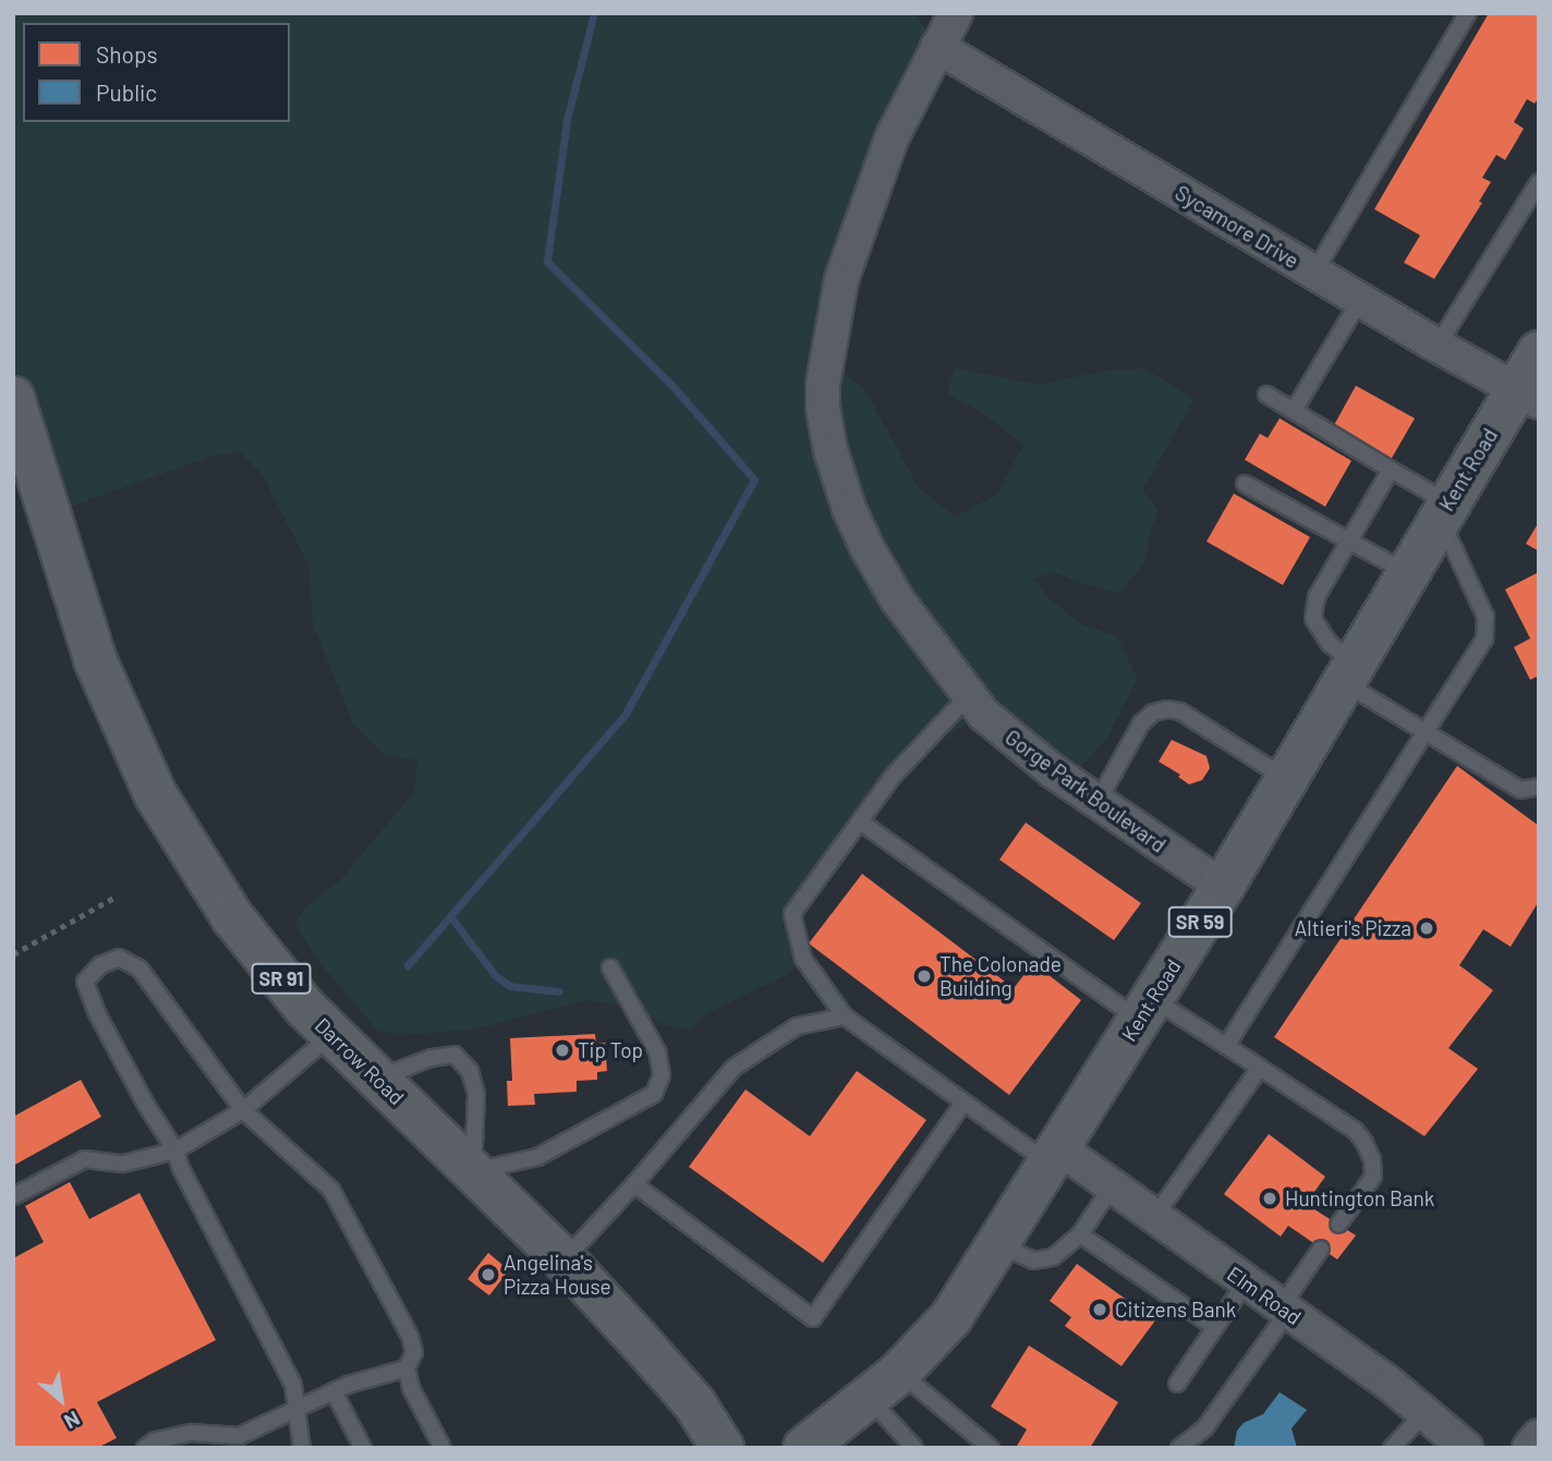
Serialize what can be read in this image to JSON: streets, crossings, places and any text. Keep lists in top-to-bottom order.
{
  "streets": {
    "main road": [
      "Kent Road",
      "SR 59",
      "SR 91",
      "Darrow Road"
    ],
    "street": ["Sycamore Drive", "Gorge Park Boulevard", "Elm Road"]
  },
  "crossings": [
    ["Sycamore Drive", "Kent Road"],
    ["Sycamore Drive", "Gorge Park Boulevard"],
    ["Kent Road", "Gorge Park Boulevard"],
    ["Kent Road", "Elm Road"]
  ],
  "places": [
    "Altieri's Pizza",
    "The Colonade Building",
    "Tip Top",
    "Huntington Bank",
    "Angelina's Pizza House",
    "Citizens Bank"
  ],
  "legend": ["Shops", "Public"],
  "north": "bottom right"
}
